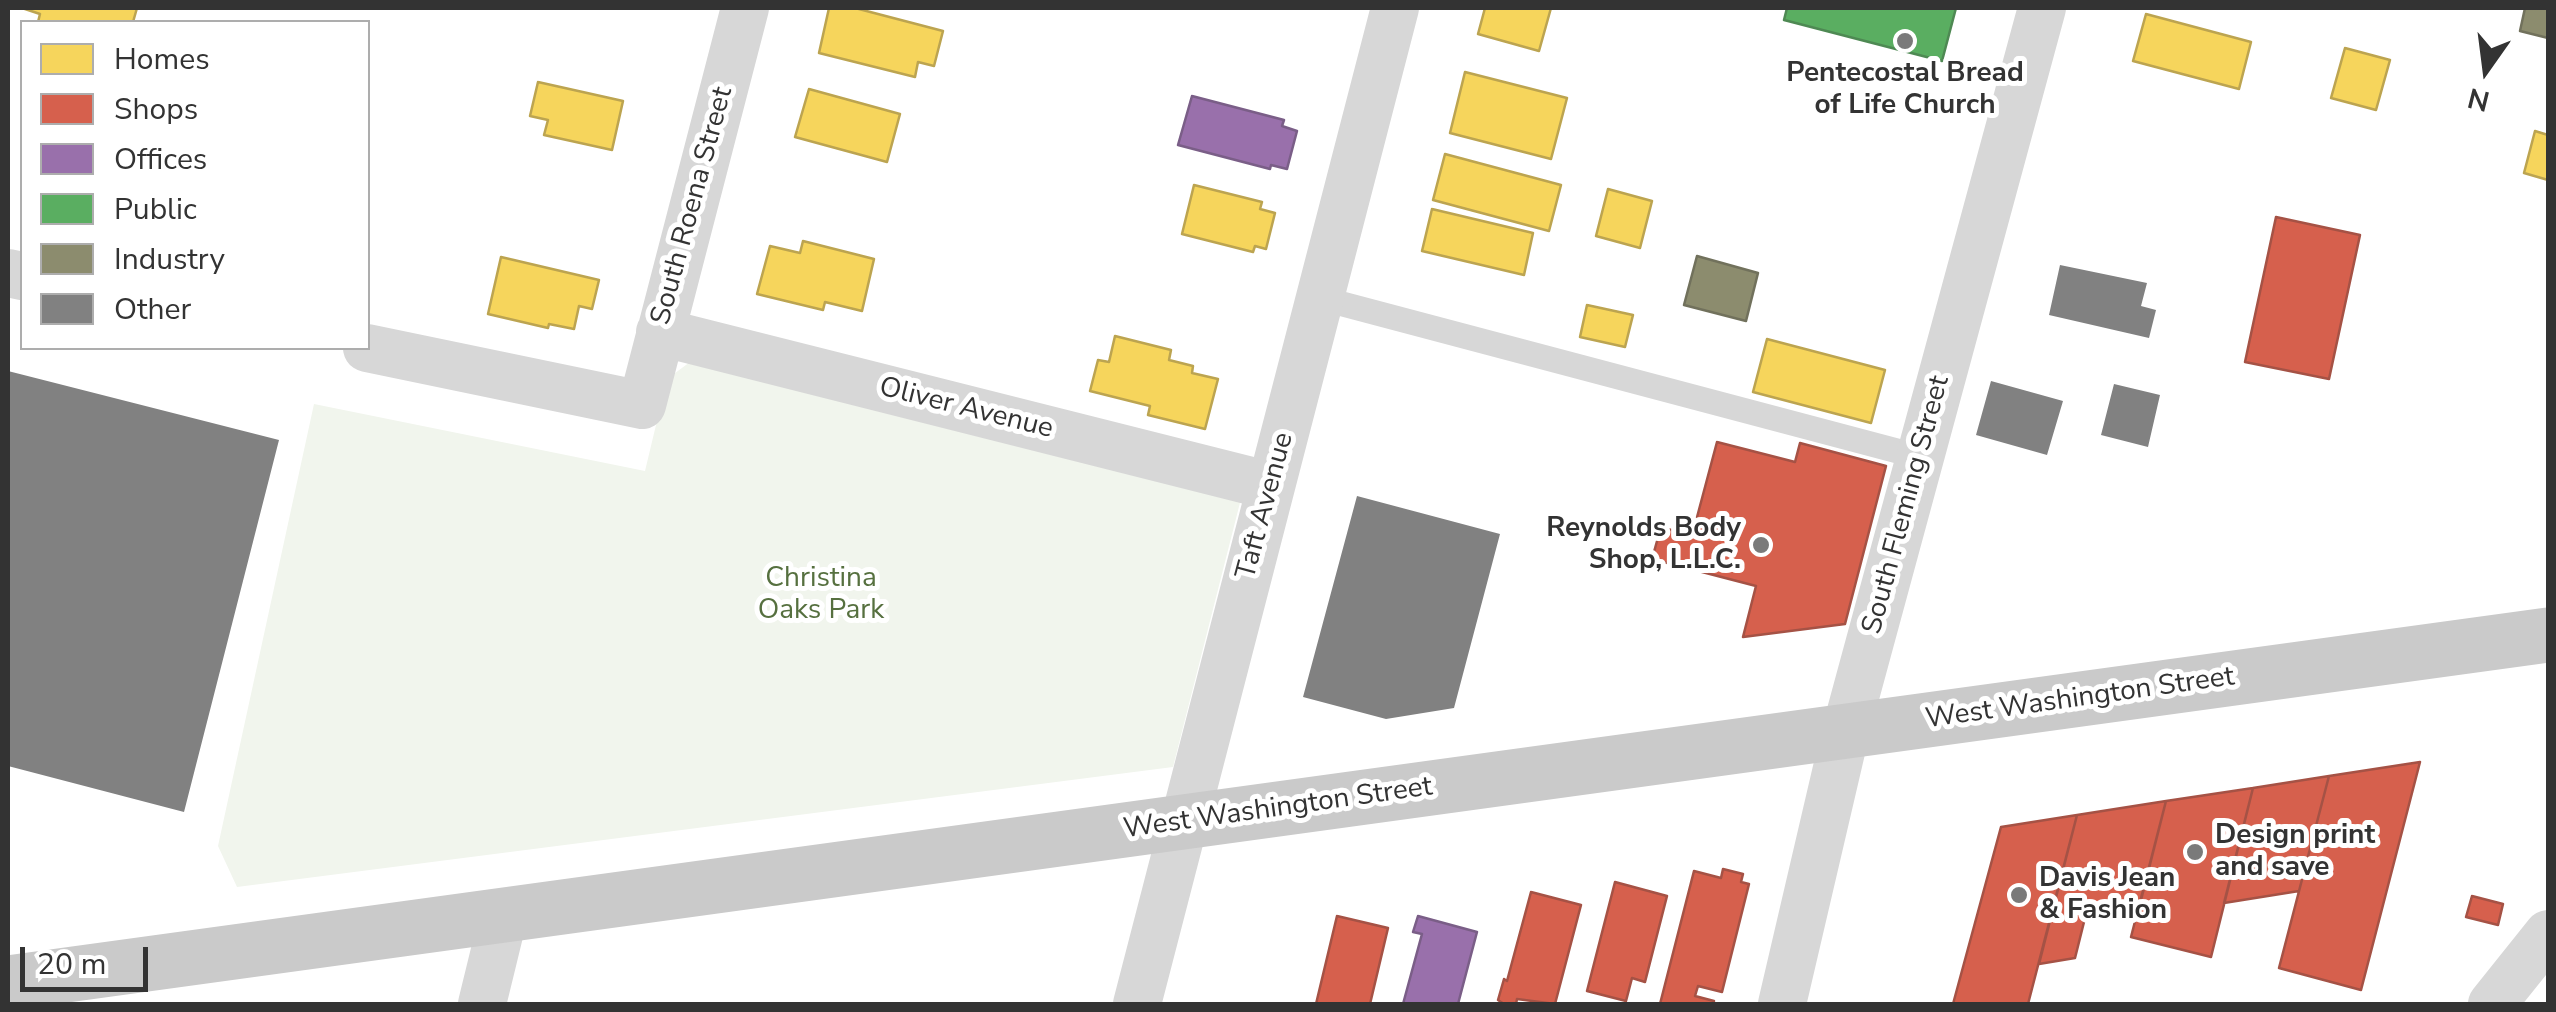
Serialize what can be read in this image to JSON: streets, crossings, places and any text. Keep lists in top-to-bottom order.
{
  "streets": {
    "main road": ["West Washington Street"],
    "street": [
      "South Roena Street",
      "Oliver Avenue",
      "South Fleming Street",
      "Taft Avenue"
    ]
  },
  "crossings": [
    ["South Roena Street", "Oliver Avenue"],
    ["Oliver Avenue", "Taft Avenue"],
    ["South Fleming Street", "West Washington Street"],
    ["Taft Avenue", "West Washington Street"]
  ],
  "parks": ["Christina Oaks Park"],
  "places": [
    "Pentecostal Bread of Life Church",
    "Reynolds Body Shop, L.L.C.",
    "Design print and save",
    "Davis Jean & Fashion"
  ],
  "legend": [
    "Homes",
    "Shops",
    "Offices",
    "Public",
    "Industry",
    "Other"
  ],
  "scale_bar": "20 m",
  "north": "bottom"
}
